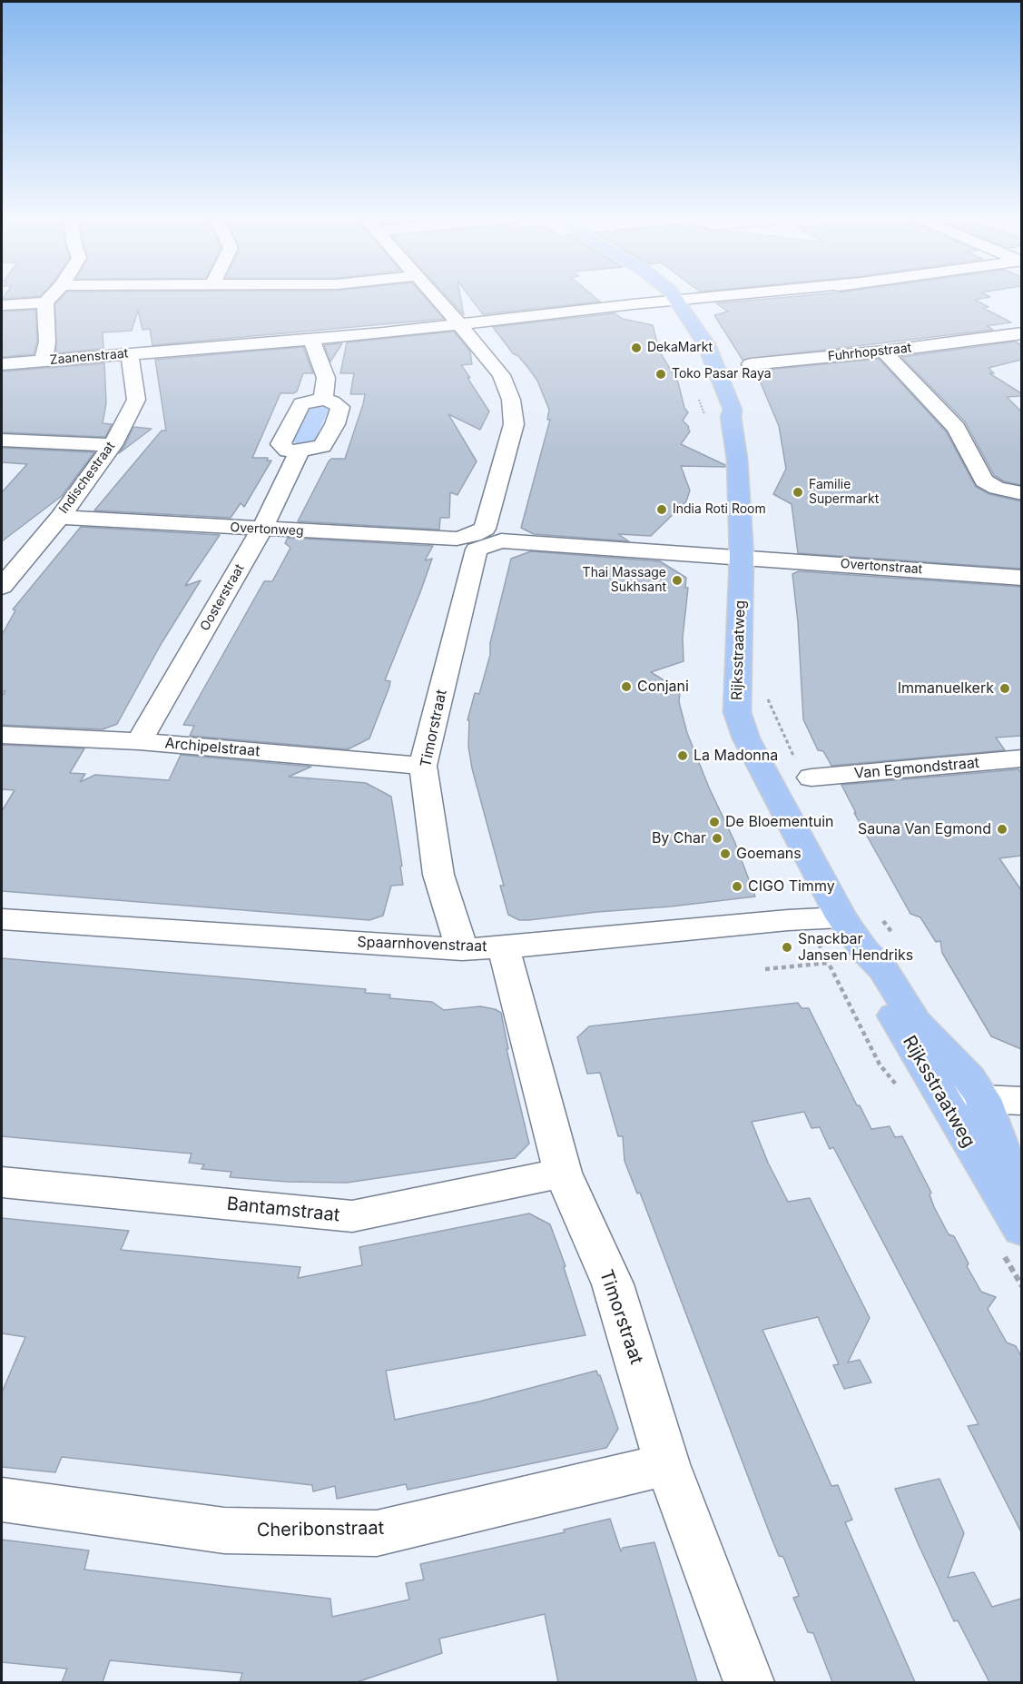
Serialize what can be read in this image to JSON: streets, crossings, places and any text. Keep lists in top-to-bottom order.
{
  "streets": {
    "main road": ["Rijksstraatweg"],
    "street": [
      "Fuhrhopstraat",
      "Zaanenstraat",
      "Indischestraat",
      "Overtonweg",
      "Overtonstraat",
      "Oosterstraat",
      "Timorstraat",
      "Archipelstraat",
      "Van Egmondstraat",
      "Spaarnhovenstraat",
      "Bantamstraat",
      "Cheribonstraat"
    ]
  },
  "crossings": [
    ["Zaanenstraat", "Indischestraat"],
    ["Zaanenstraat", "Rijksstraatweg"],
    ["Zaanenstraat", "Timorstraat"],
    ["Indischestraat", "Overtonweg"],
    ["Overtonweg", "Overtonstraat"],
    ["Overtonweg", "Oosterstraat"],
    ["Overtonweg", "Rijksstraatweg"],
    ["Overtonweg", "Timorstraat"],
    ["Overtonstraat", "Rijksstraatweg"],
    ["Oosterstraat", "Archipelstraat"],
    ["Rijksstraatweg", "Spaarnhovenstraat"],
    ["Timorstraat", "Archipelstraat"],
    ["Timorstraat", "Spaarnhovenstraat"],
    ["Timorstraat", "Bantamstraat"],
    ["Timorstraat", "Cheribonstraat"]
  ],
  "places": [
    "DekaMarkt",
    "Toko Pasar Raya",
    "Familie Supermarkt",
    "India Roti Room",
    "Thai Massage Sukhsant",
    "Conjani",
    "Immanuelkerk",
    "La Madonna",
    "De Bloementuin",
    "Sauna Van Egmond",
    "By Char",
    "Goemans",
    "CIGO Timmy",
    "Snackbar Jansen Hendriks"
  ]
}
